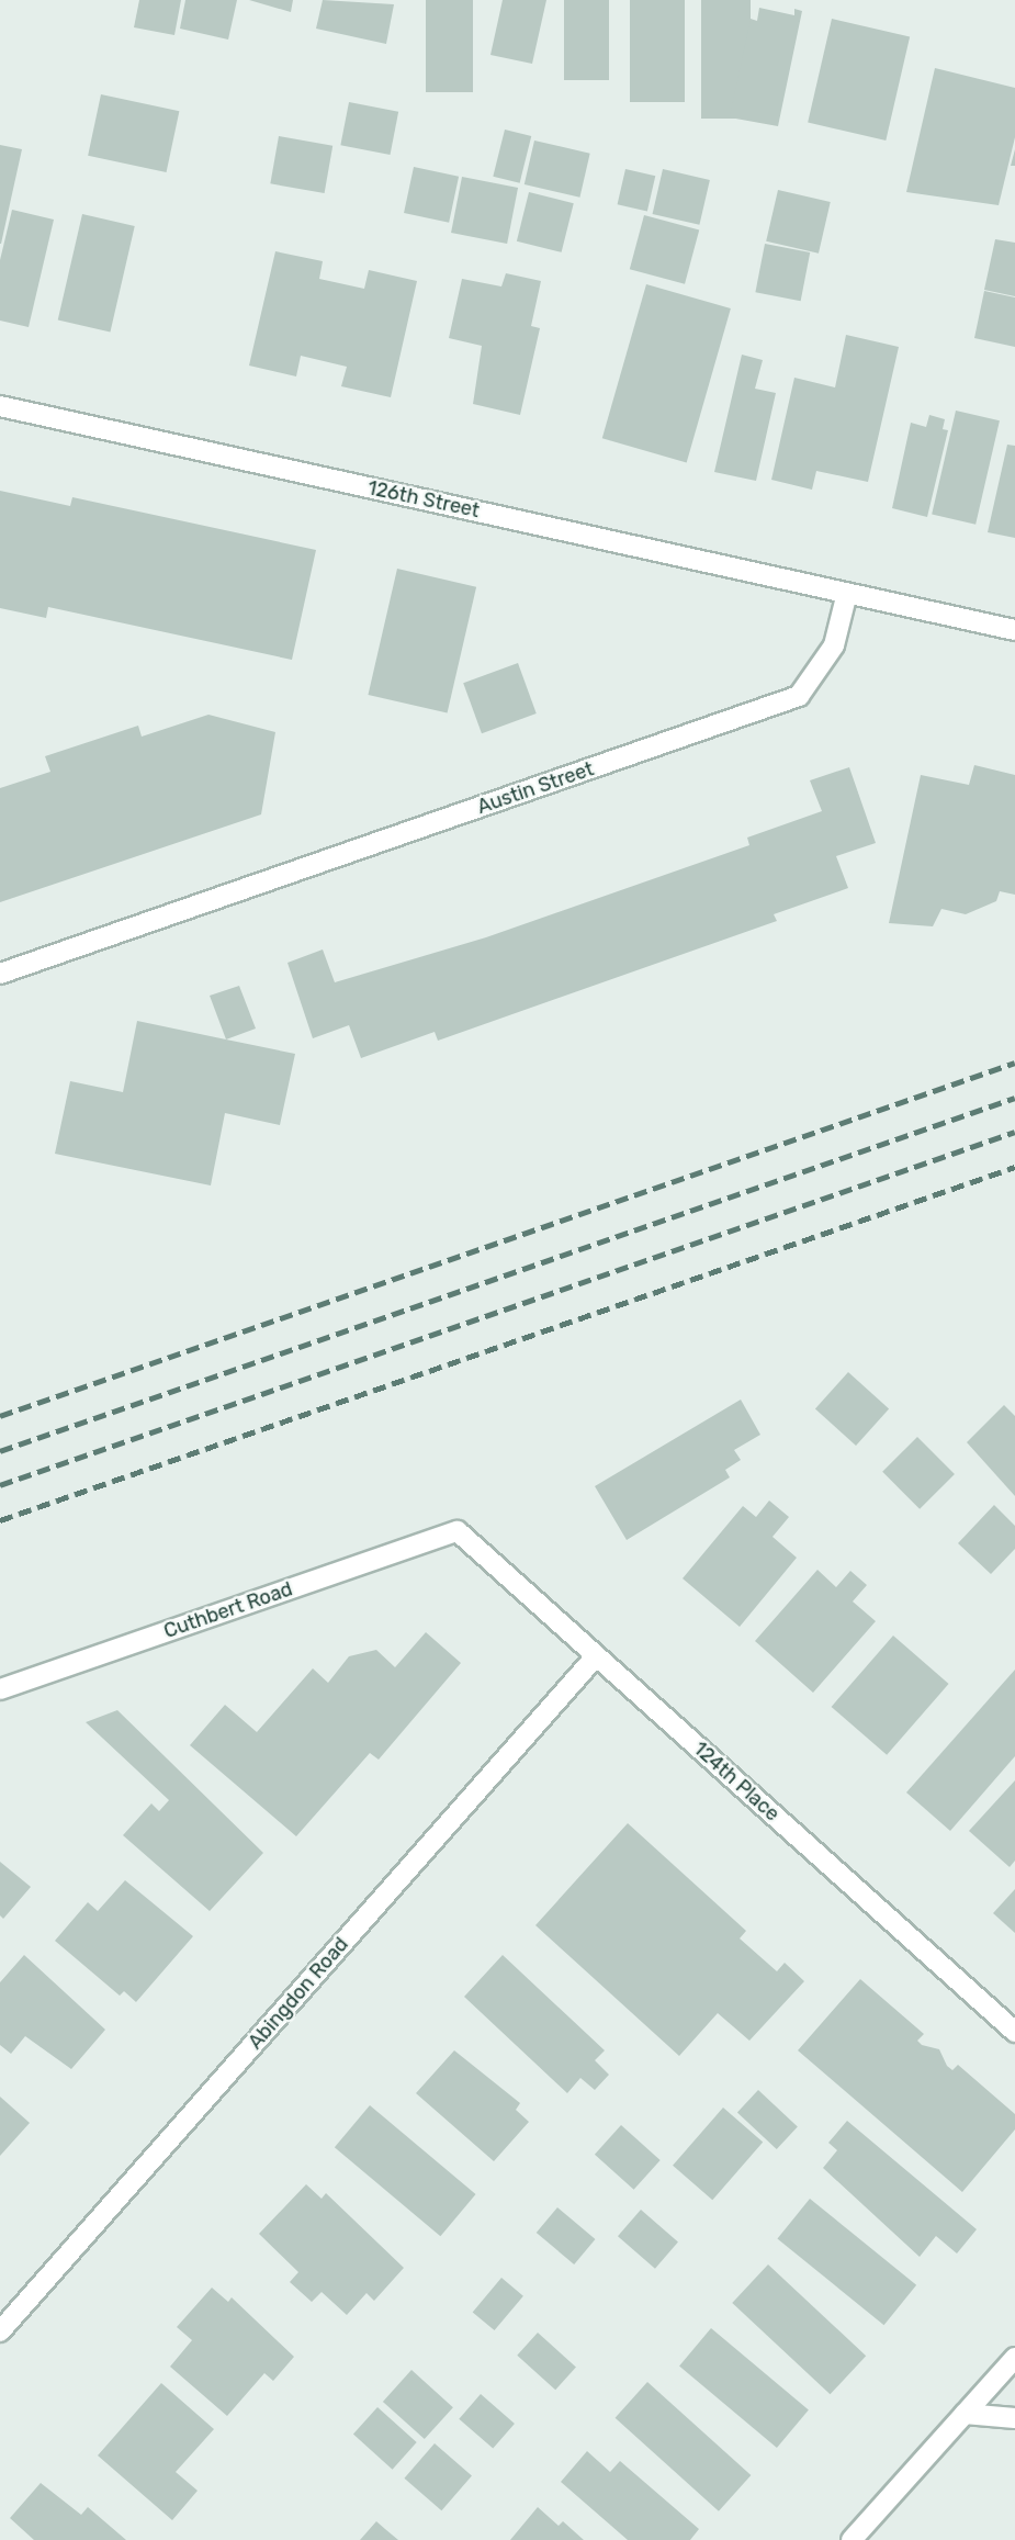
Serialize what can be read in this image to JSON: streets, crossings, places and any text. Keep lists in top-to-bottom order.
{
  "streets": {
    "street": [
      "126th Street",
      "Austin Street",
      "Cuthbert Road",
      "124th Place",
      "Abingdon Road"
    ]
  },
  "crossings": [
    ["126th Street", "Austin Street"],
    ["Cuthbert Road", "124th Place"],
    ["124th Place", "Abingdon Road"]
  ]
}
